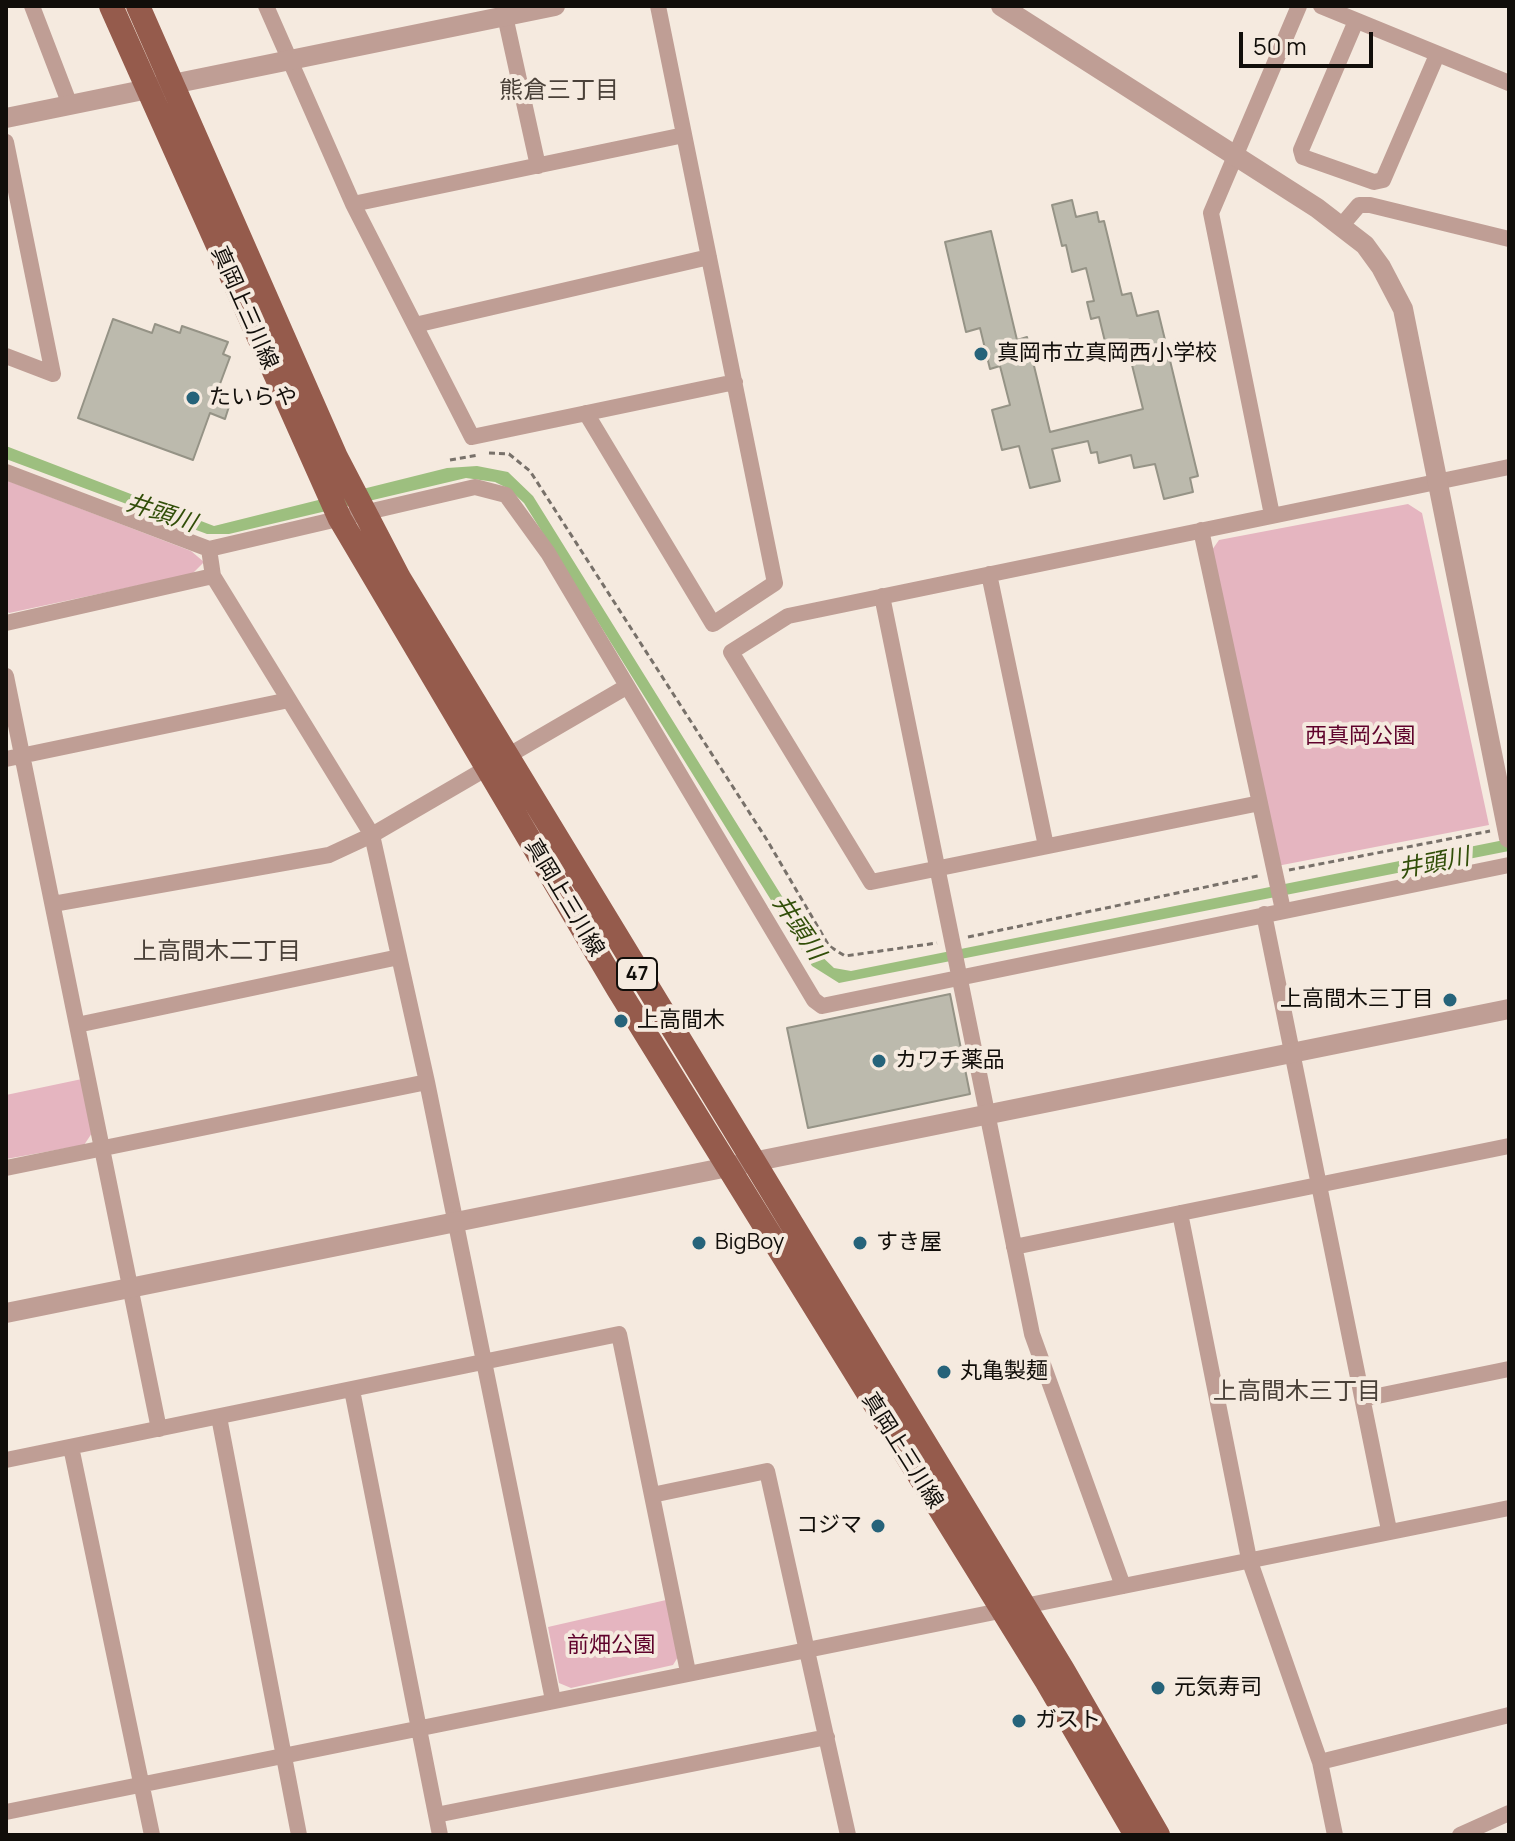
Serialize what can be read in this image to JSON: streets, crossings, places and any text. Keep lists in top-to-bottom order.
{
  "streets": {
    "main road": ["真岡上三川線", "47"]
  },
  "districts": ["熊倉三丁目", "上高間木二丁目", "上高間木三丁目"],
  "water": ["井頭川"],
  "parks": ["西真岡公園", "前畑公園"],
  "places": [
    "真岡市立真岡西小学校",
    "たいらや",
    "上高間木三丁目",
    "上高間木",
    "カワチ薬品",
    "BigBoy",
    "すき屋",
    "丸亀製麺",
    "コジマ",
    "元気寿司",
    "ガスト"
  ],
  "scale_bar": "50 m"
}
